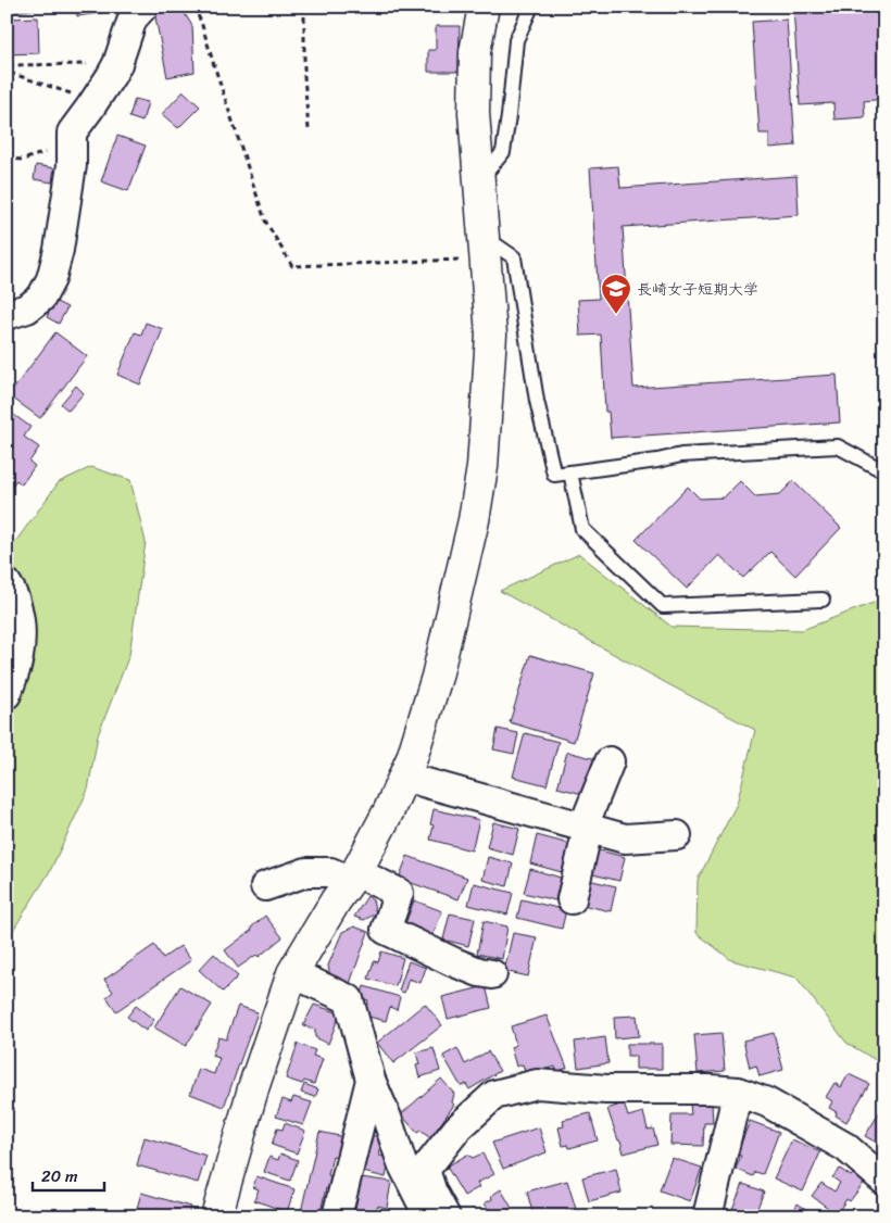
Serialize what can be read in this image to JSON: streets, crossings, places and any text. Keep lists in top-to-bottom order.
{
  "places": {
    "school or university": ["長崎女子短期大学"]
  },
  "scale_bar": "20 m"
}
